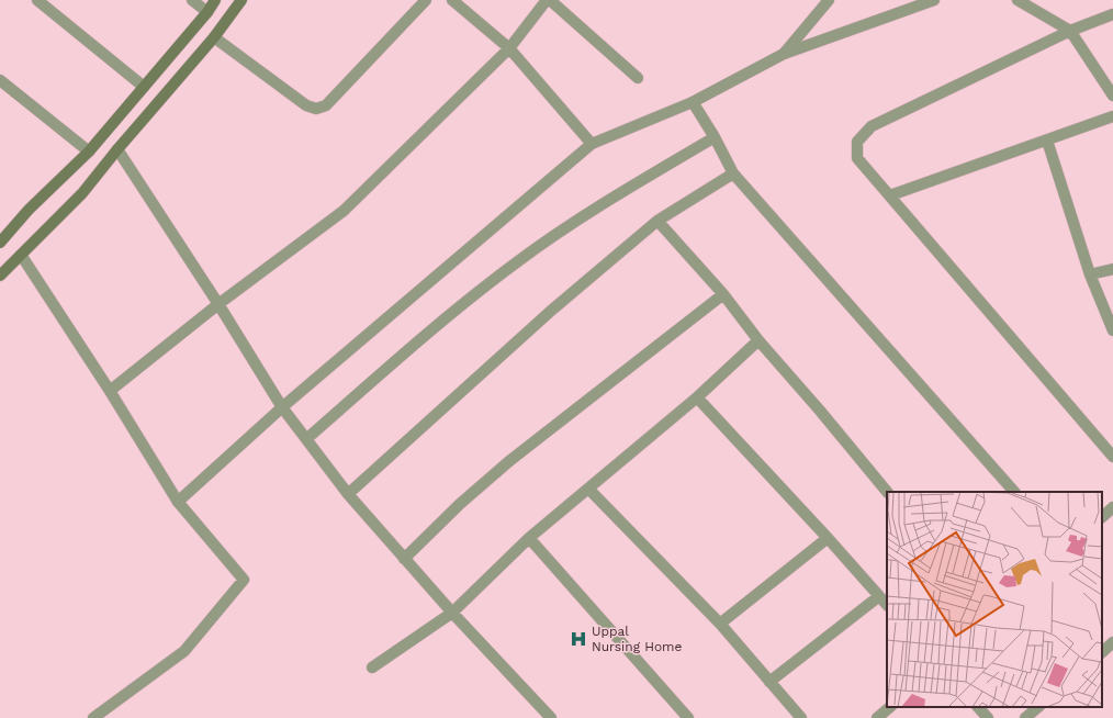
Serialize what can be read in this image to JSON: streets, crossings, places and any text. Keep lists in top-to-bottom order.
{
  "places": {
    "hospital": ["Uppal Nursing Home"]
  }
}
